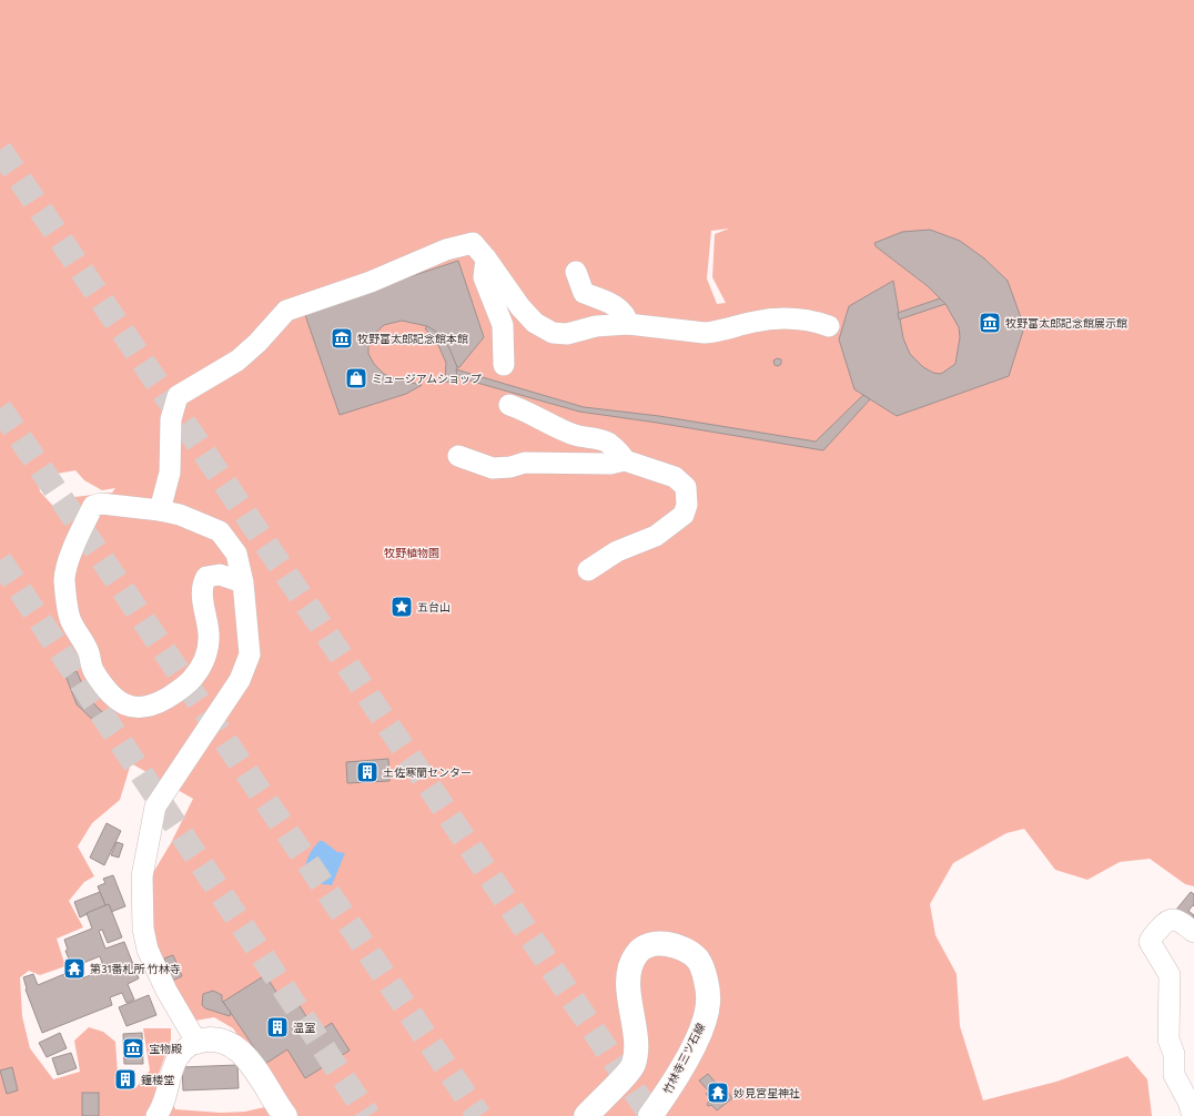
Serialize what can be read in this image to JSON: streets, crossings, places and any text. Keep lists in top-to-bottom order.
{
  "streets": {
    "main road": ["竹林寺三ツ石線"]
  },
  "parks": ["牧野植物園"],
  "places": {
    "museum": ["牧野富太郎記念館展示館", "牧野富太郎記念館本館", "宝物殿"],
    "shop": ["ミュージアムショップ"],
    "place": ["五台山"],
    "building": ["土佐寒蘭センター", "温室", "鐘楼堂"],
    "temple": ["第31番札所 竹林寺", "妙見宮星神社"]
  }
}
